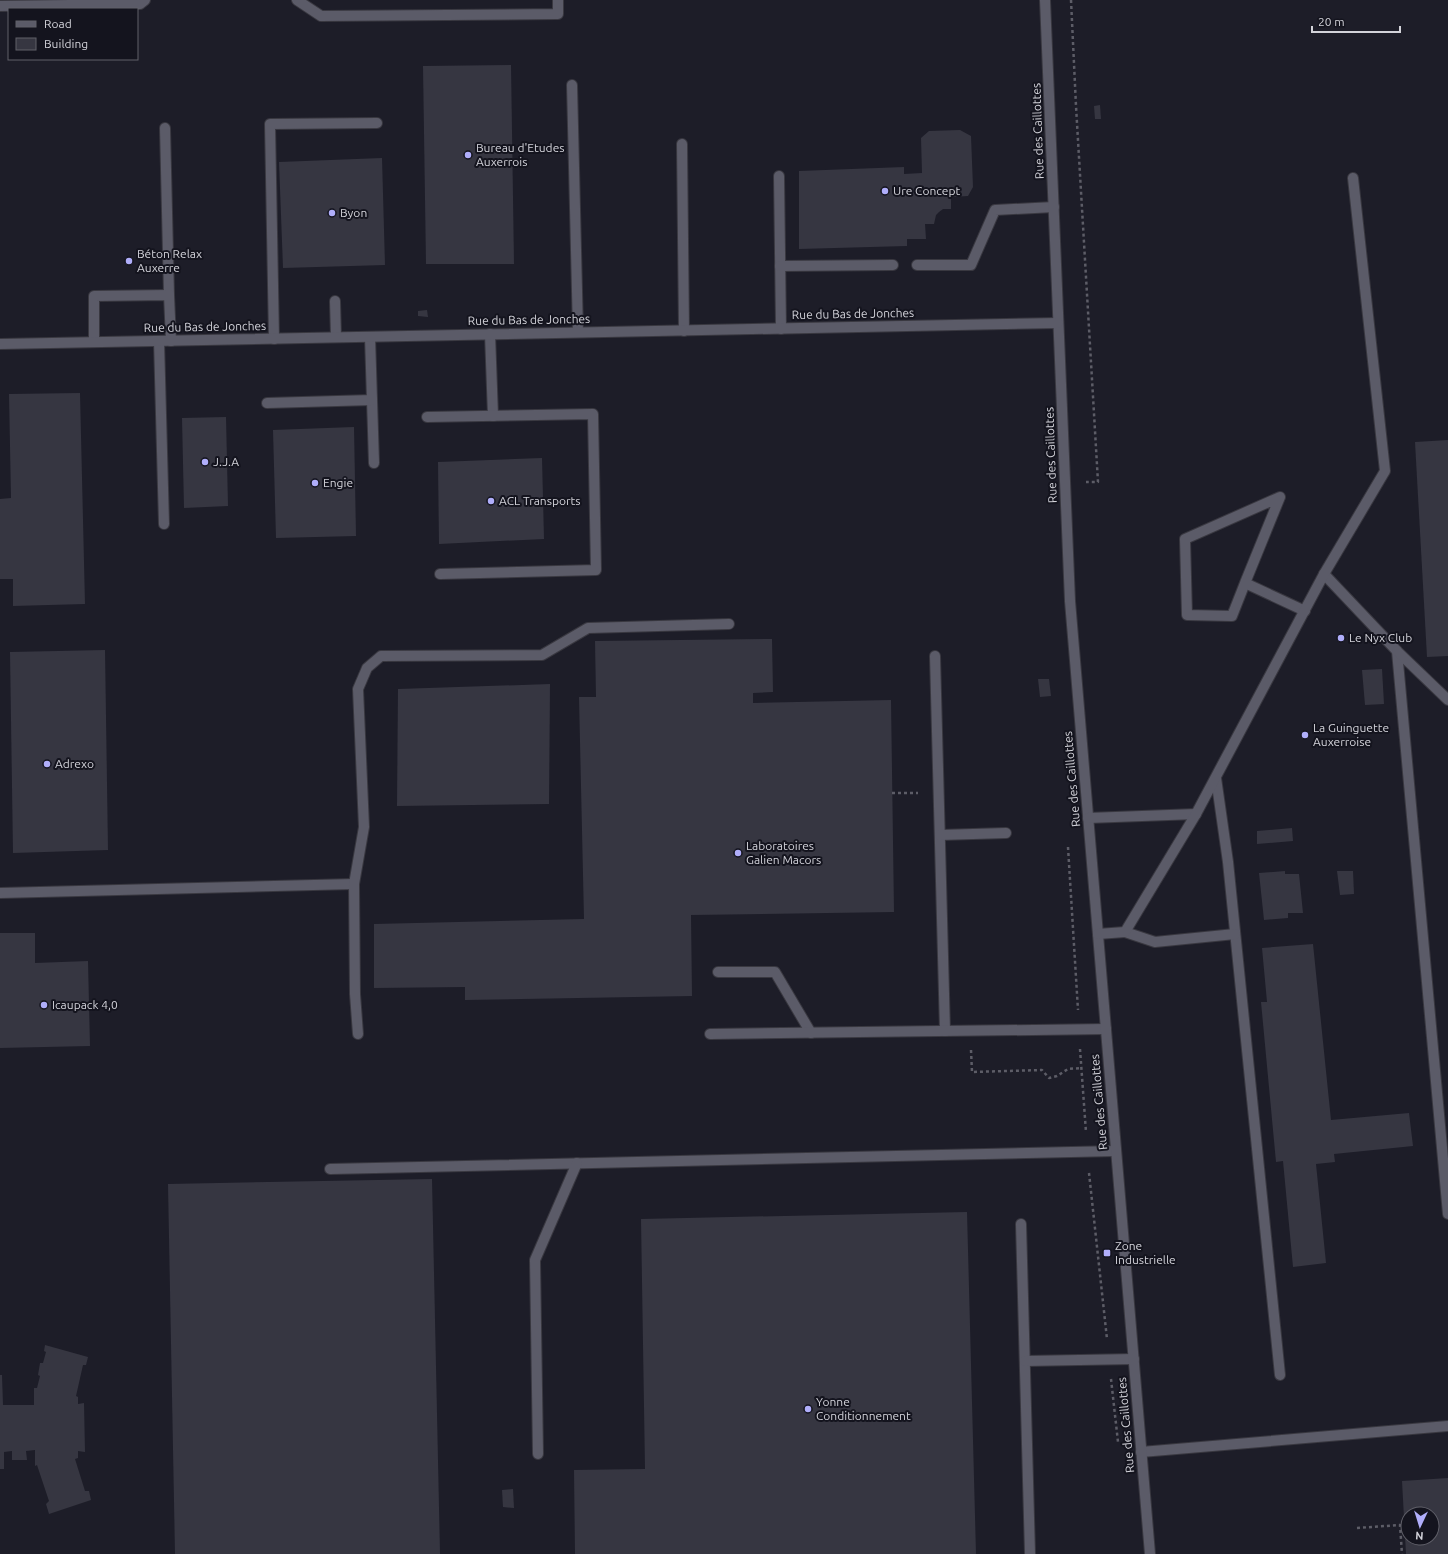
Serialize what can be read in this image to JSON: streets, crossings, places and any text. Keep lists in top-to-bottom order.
{
  "streets": {
    "street": ["Rue des Caillottes", "Rue du Bas de Jonches"]
  },
  "crossings": [
    ["Rue des Caillottes", "Rue du Bas de Jonches"]
  ],
  "places": {
    "other": [
      "Bureau d'Etudes Auxerrois",
      "Ure Concept",
      "Byon",
      "Béton Relax Auxerre",
      "J.J.A",
      "Engie",
      "ACL Transports",
      "Le Nyx Club",
      "La Guinguette Auxerroise",
      "Adrexo",
      "Laboratoires Galien Macors",
      "Icaupack 4,0",
      "Yonne Conditionnement"
    ],
    "transit": ["Zone Industrielle"]
  },
  "legend": ["Road", "Building"],
  "scale_bar": "20 m",
  "north": "bottom"
}
